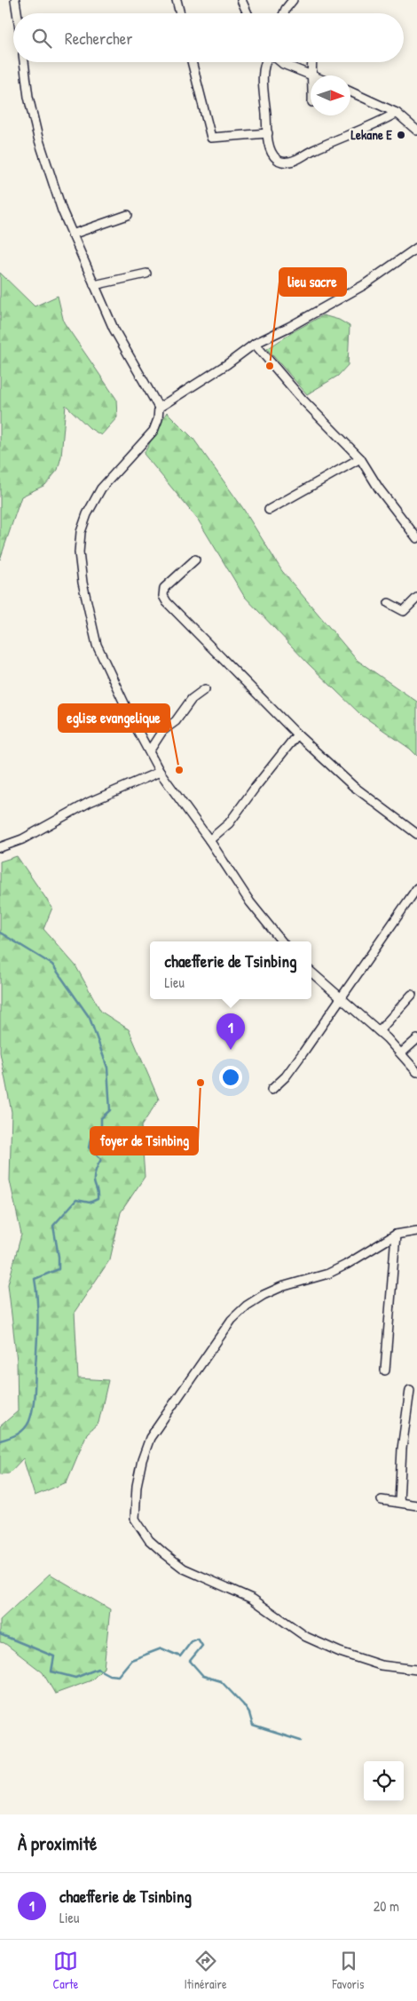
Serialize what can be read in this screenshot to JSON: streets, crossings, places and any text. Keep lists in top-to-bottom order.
{
  "places": [
    "Lekane E",
    "lieu sacre",
    "eglise evangelique",
    "foyer de Tsinbing"
  ],
  "north": "right",
  "page": {
    "search": "Rechercher",
    "popup": ["chaefferie de Tsinbing", "Lieu"],
    "pins": "1",
    "heading": "À proximité",
    "list": [
      {
        "mark": "1",
        "name": "chaefferie de Tsinbing",
        "note": "Lieu",
        "value": "20 m"
      }
    ],
    "nav": ["Carte", "Itinéraire", "Favoris"]
  }
}
